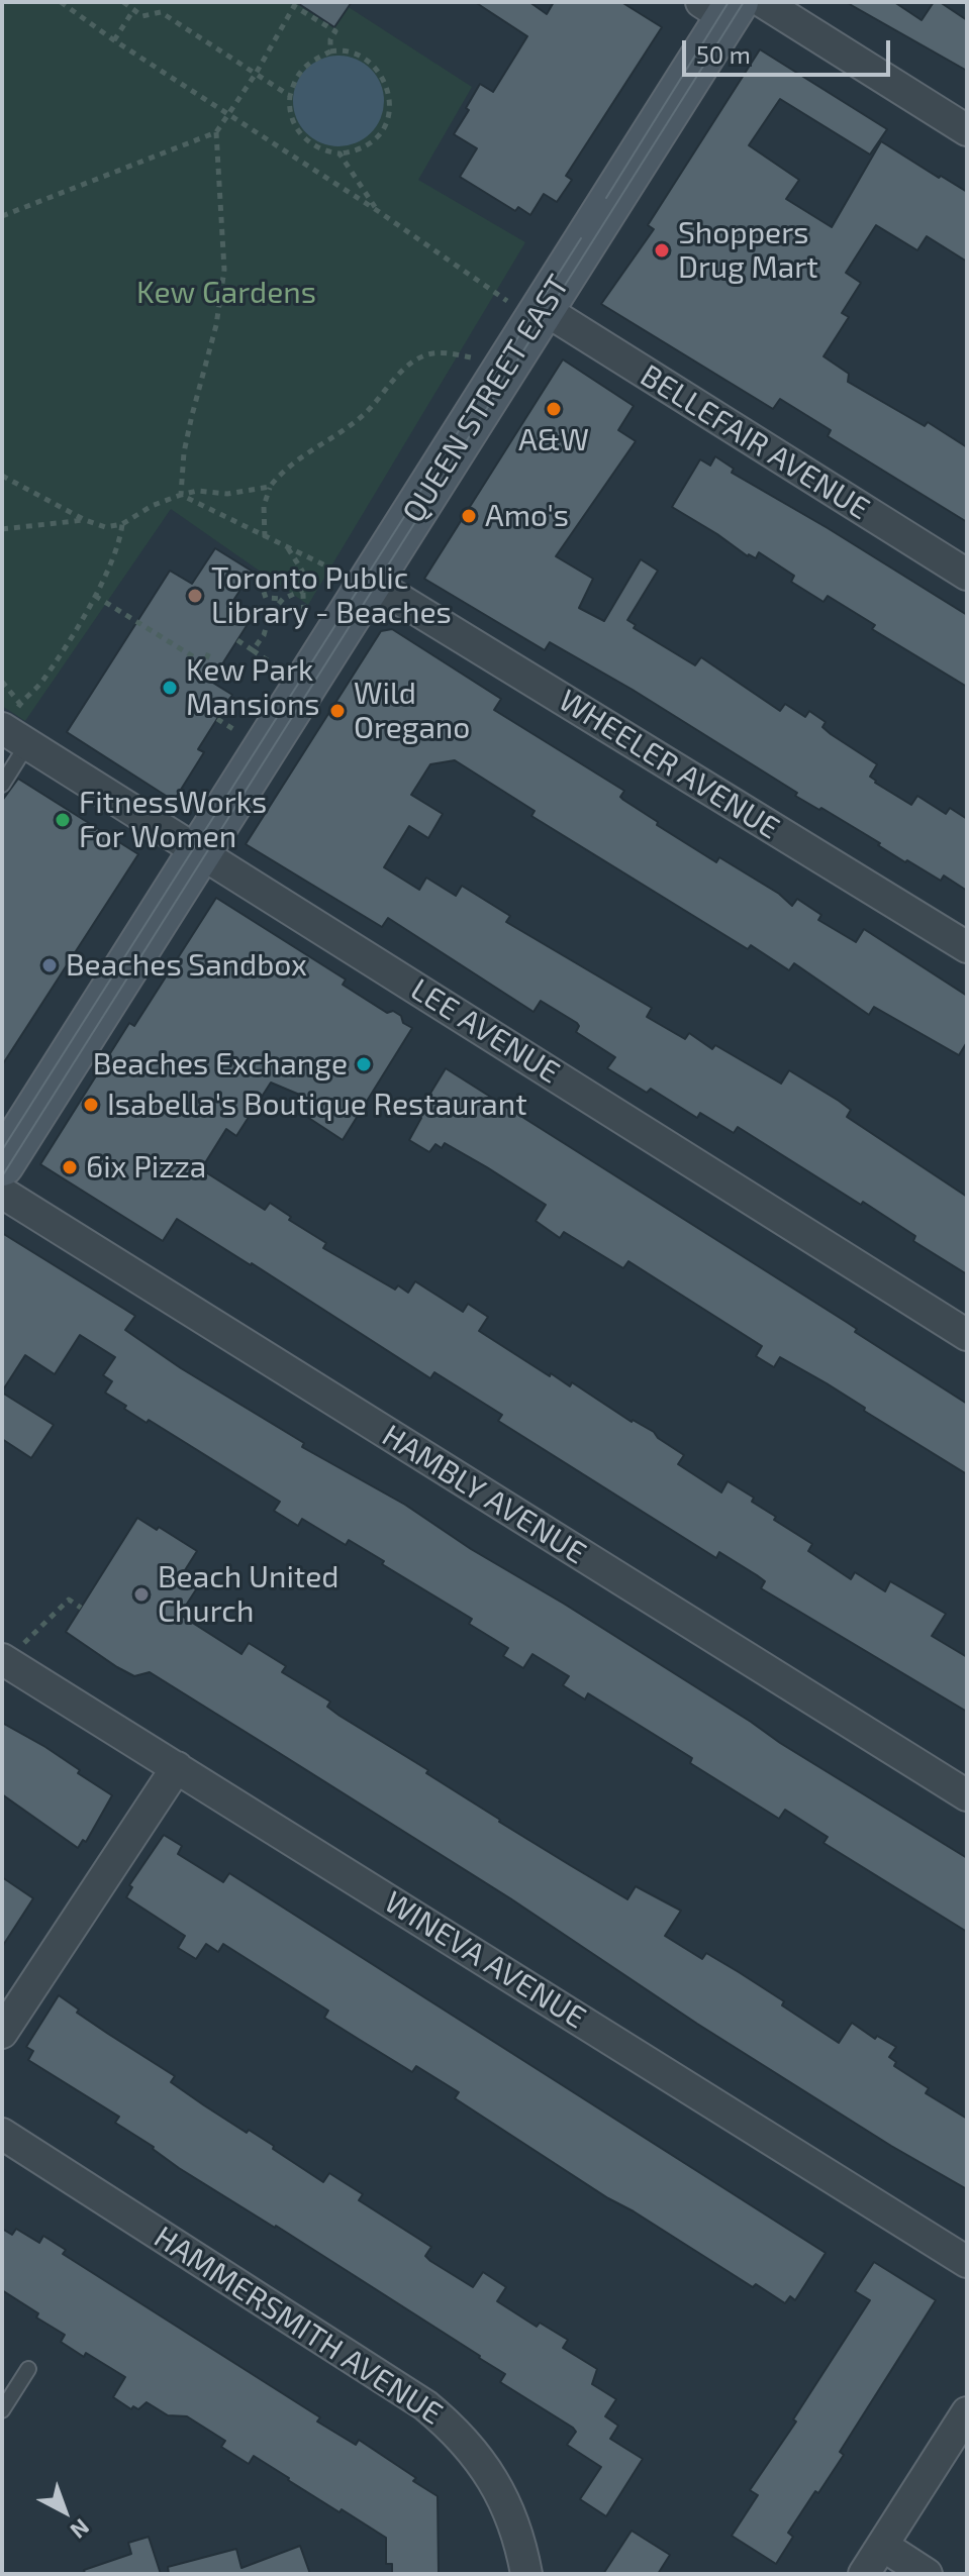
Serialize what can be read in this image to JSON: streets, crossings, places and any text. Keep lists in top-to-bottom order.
{
  "streets": {
    "main road": ["QUEEN STREET EAST"],
    "street": [
      "BELLEFAIR AVENUE",
      "WHEELER AVENUE",
      "LEE AVENUE",
      "HAMBLY AVENUE",
      "WINEVA AVENUE",
      "HAMMERSMITH AVENUE"
    ]
  },
  "crossings": [
    ["QUEEN STREET EAST", "BELLEFAIR AVENUE"],
    ["QUEEN STREET EAST", "WHEELER AVENUE"],
    ["QUEEN STREET EAST", "LEE AVENUE"]
  ],
  "parks": ["Kew Gardens"],
  "places": [
    "Shoppers Drug Mart",
    "A&W",
    "Amo's",
    "Toronto Public Library - Beaches",
    "Kew Park Mansions",
    "Wild Oregano",
    "FitnessWorks For Women",
    "Beaches Sandbox",
    "Beaches Exchange",
    "Isabella's Boutique Restaurant",
    "6ix Pizza",
    "Beach United Church"
  ],
  "scale_bar": "50 m",
  "north": "bottom right"
}
